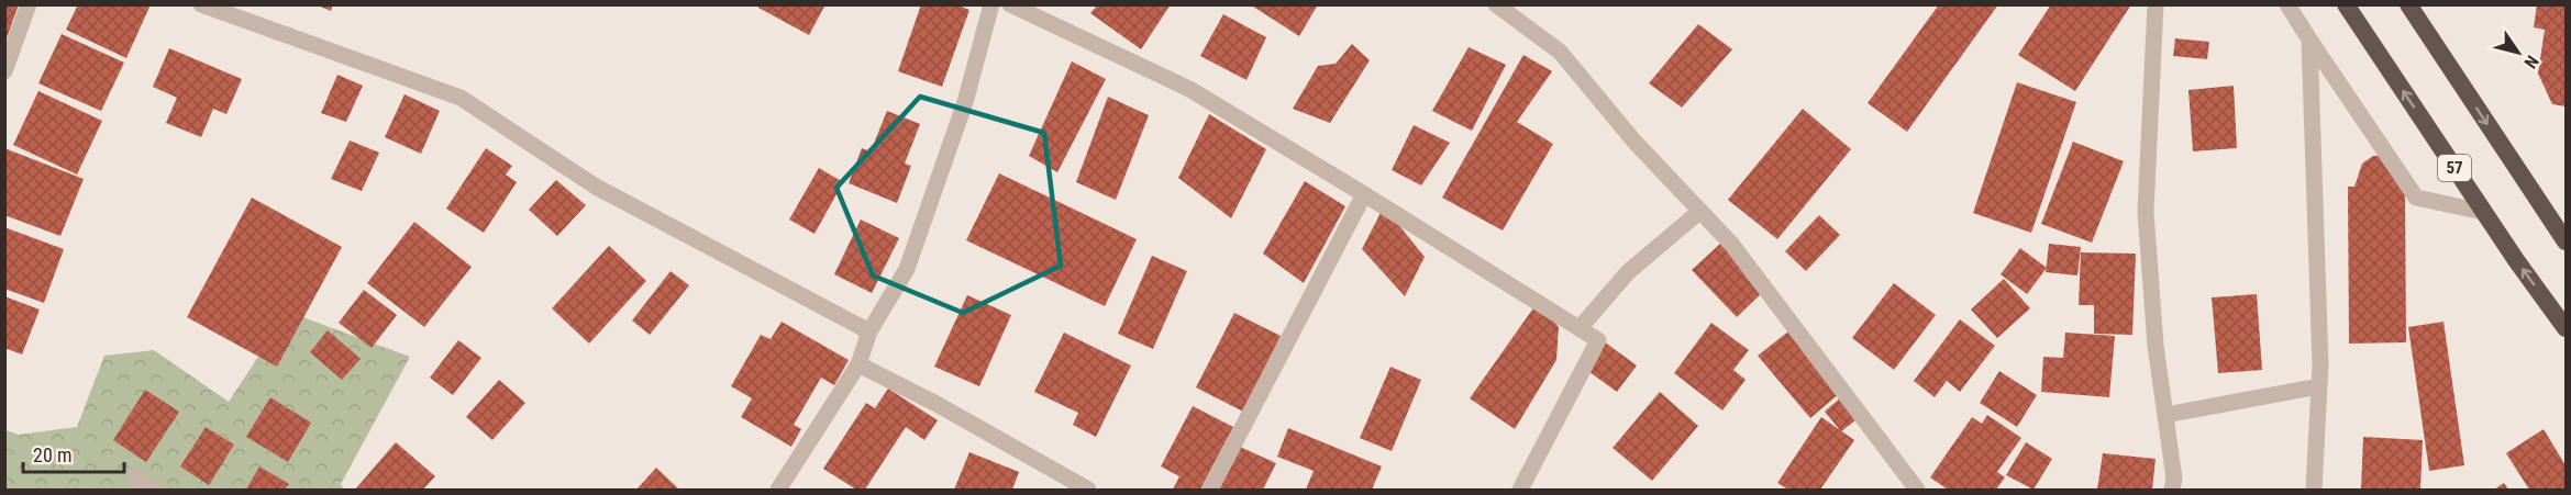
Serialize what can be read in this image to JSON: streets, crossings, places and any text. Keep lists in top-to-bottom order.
{
  "streets": {
    "highway": ["57"]
  },
  "scale_bar": "20 m",
  "north": "bottom right"
}
